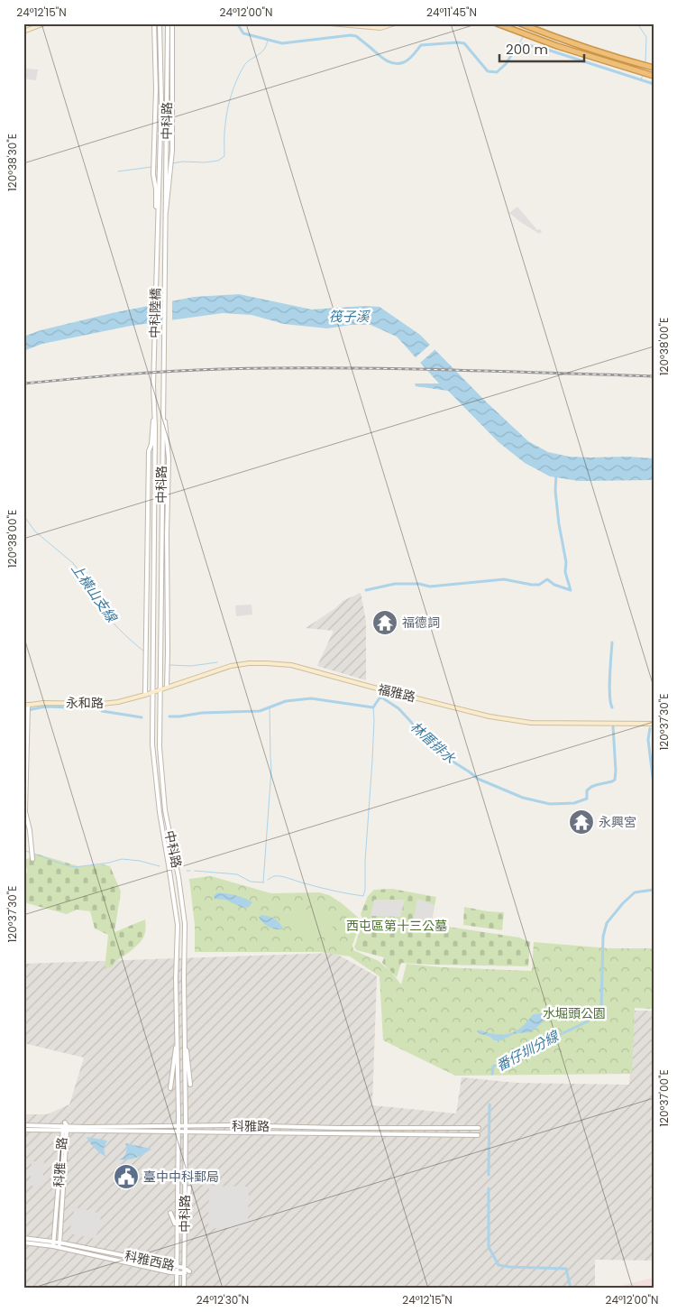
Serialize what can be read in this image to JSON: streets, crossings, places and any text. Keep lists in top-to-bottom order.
{
  "streets": {
    "main road": ["福雅路", "永和路"],
    "street": [
      "中科路",
      "中科陸橋",
      "科雅路",
      "科雅一路",
      "科雅西路"
    ]
  },
  "crossings": [
    ["中科路", "中科陸橋"],
    ["中科路", "福雅路"],
    ["中科路", "永和路"],
    ["中科路", "科雅路"],
    ["中科路", "科雅西路"],
    ["福雅路", "永和路"],
    ["科雅路", "科雅一路"],
    ["科雅一路", "科雅西路"]
  ],
  "water": [
    "筏子溪",
    "上橫山支線",
    "林厝排水",
    "番仔圳分線"
  ],
  "parks": ["西屯區第十三公墓", "水堀頭公園"],
  "places": {
    "temple": ["福德詞", "永興宮"],
    "public building": ["臺中中科郵局"]
  },
  "scale_bar": "200 m",
  "coordinates": [
    "24°12'15\"N",
    "24°12'00\"N",
    "24°11'45\"N",
    "120°38'30\"E",
    "120°38'00\"E",
    "120°37'30\"E",
    "120°37'00\"E",
    "24°12'30\"N"
  ]
}
